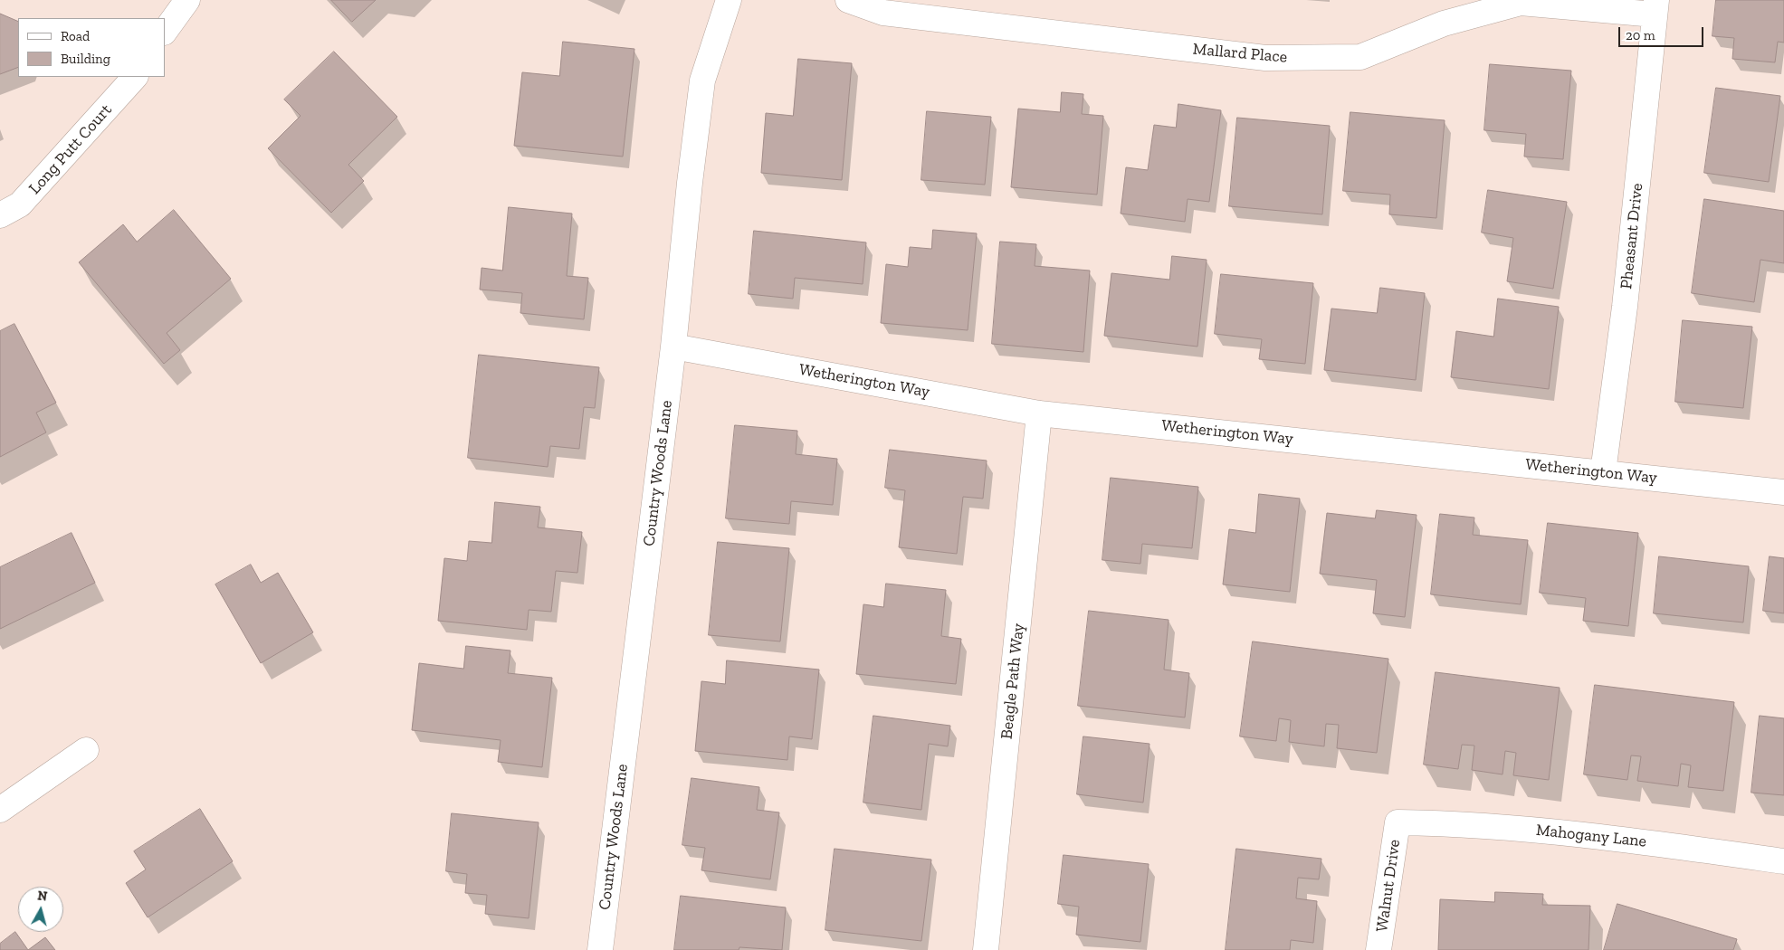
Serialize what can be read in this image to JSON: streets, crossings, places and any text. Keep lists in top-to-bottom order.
{
  "streets": {
    "street": [
      "Mallard Place",
      "Long Putt Court",
      "Pheasant Drive",
      "Wetherington Way",
      "Country Woods Lane",
      "Beagle Path Way",
      "Mahogany Lane",
      "Walnut Drive"
    ]
  },
  "crossings": [
    ["Mallard Place", "Pheasant Drive"],
    ["Pheasant Drive", "Wetherington Way"],
    ["Wetherington Way", "Country Woods Lane"],
    ["Wetherington Way", "Beagle Path Way"],
    ["Mahogany Lane", "Walnut Drive"]
  ],
  "legend": ["Road", "Building"],
  "scale_bar": "20 m",
  "north": "top"
}
